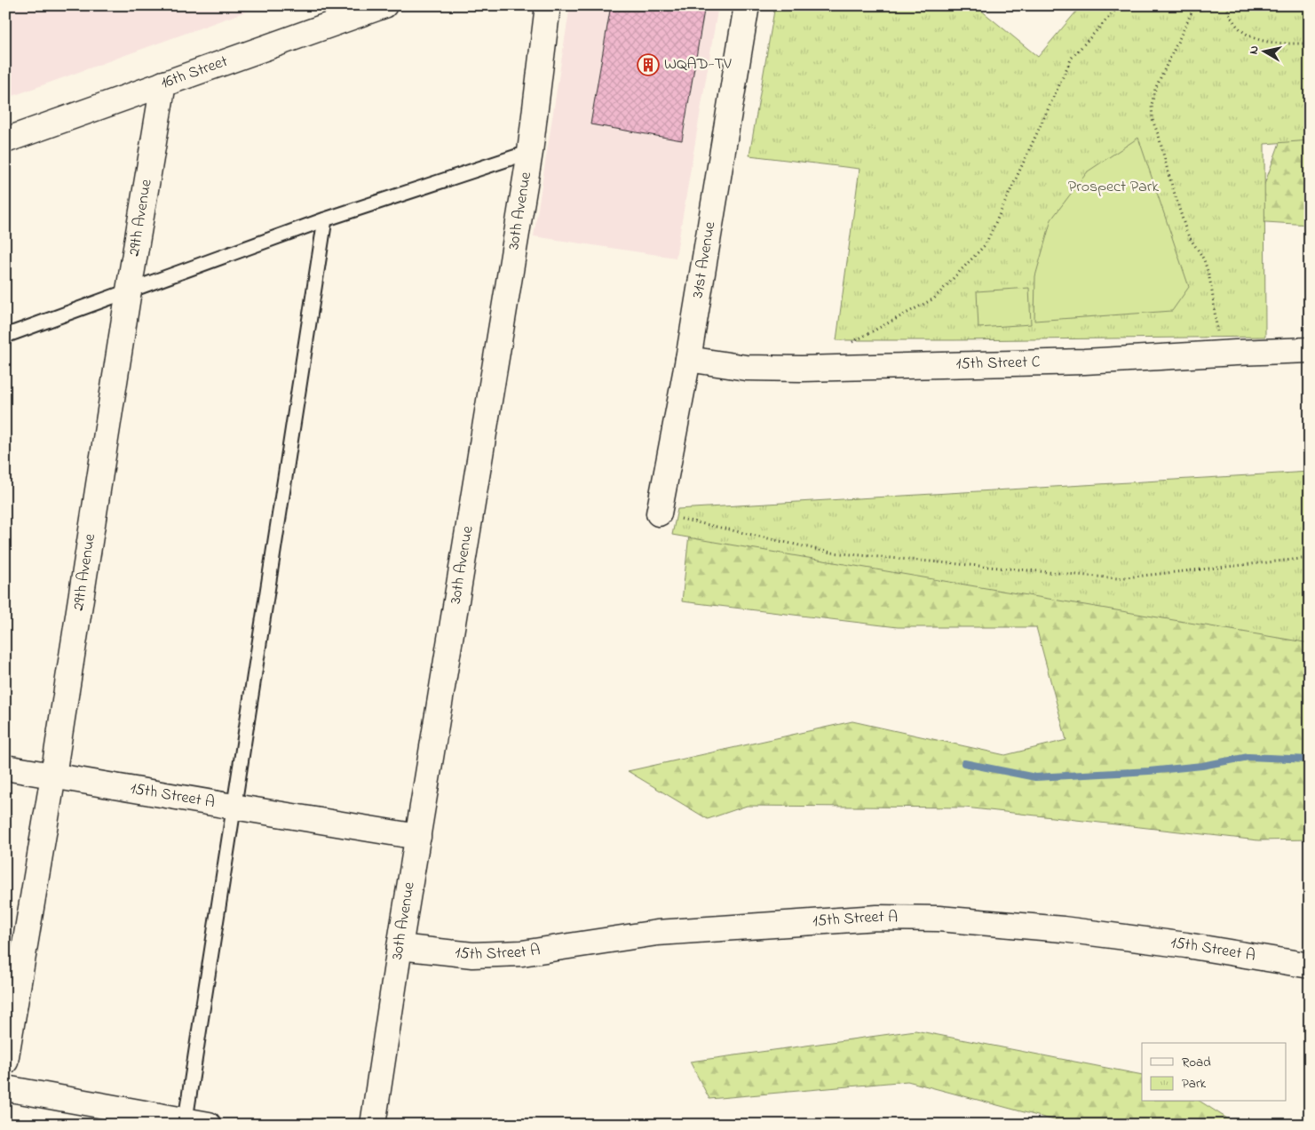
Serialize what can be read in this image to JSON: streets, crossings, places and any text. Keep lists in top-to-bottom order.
{
  "streets": {
    "street": [
      "16th Street",
      "30th Avenue",
      "29th Avenue",
      "31st Avenue",
      "15th Street C",
      "15th Street A"
    ]
  },
  "crossings": [
    ["16th Street", "29th Avenue"],
    ["30th Avenue", "15th Street A"],
    ["29th Avenue", "15th Street A"],
    ["31st Avenue", "15th Street C"]
  ],
  "parks": ["Prospect Park"],
  "places": {
    "building": ["WQAD-TV"]
  },
  "legend": ["Road", "Park"],
  "north": "left"
}
